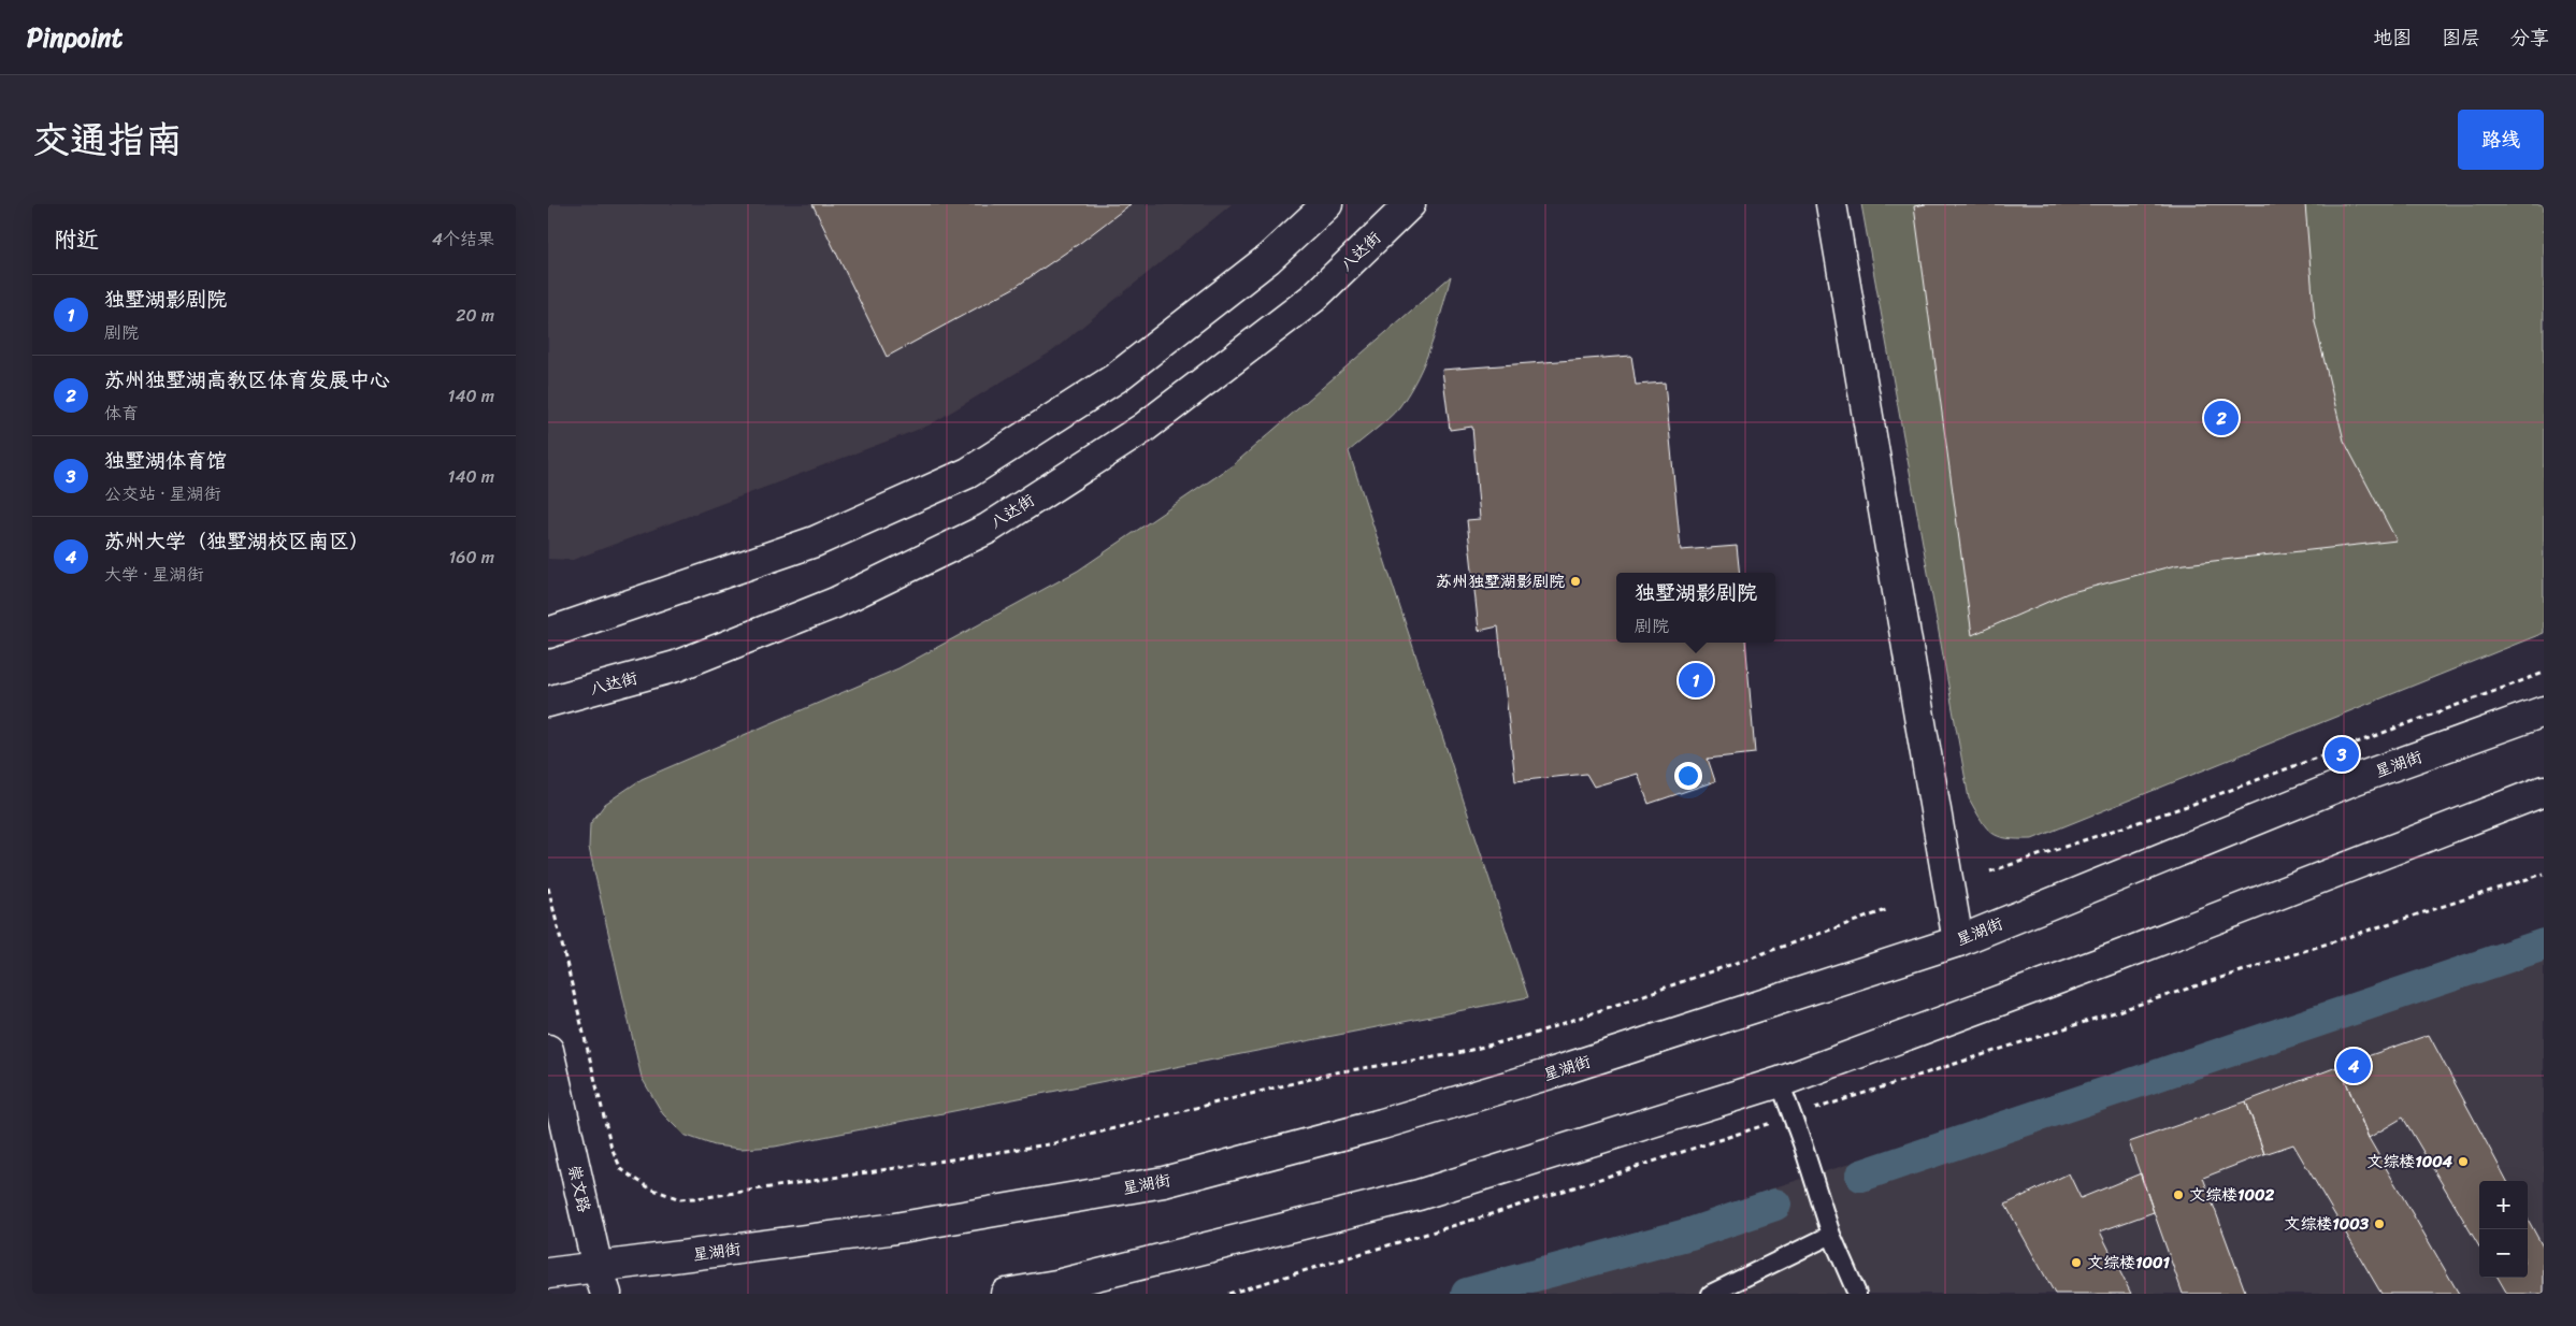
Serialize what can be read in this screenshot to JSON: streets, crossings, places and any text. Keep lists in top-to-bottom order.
{
  "streets": {
    "main road": ["八达街", "星湖街", "崇文路"]
  },
  "crossings": [
    ["星湖街", "崇文路"]
  ],
  "places": [
    "苏州独墅湖影剧院",
    "文综楼1004",
    "文综楼1002",
    "文综楼1003",
    "文综楼1001"
  ],
  "page": {
    "header": "Pinpoint",
    "nav": ["地图", "图层", "分享"],
    "title": "交通指南",
    "buttons": "路线",
    "heading": ["附近", "4个结果"],
    "list": [
      {
        "mark": "1",
        "name": "独墅湖影剧院",
        "note": "剧院",
        "value": "20 m"
      },
      {
        "mark": "2",
        "name": "苏州独墅湖高教区体育发展中心",
        "note": "体育",
        "value": "140 m"
      },
      {
        "mark": "3",
        "name": "独墅湖体育馆",
        "note": "公交站 · 星湖街",
        "value": "140 m"
      },
      {
        "mark": "4",
        "name": "苏州大学（独墅湖校区南区）",
        "note": "大学 · 星湖街",
        "value": "160 m"
      }
    ],
    "pins": [
      "2",
      "1",
      "3",
      "4"
    ],
    "popup": ["独墅湖影剧院", "剧院"],
    "map_buttons": ["+", "−"]
  }
}
